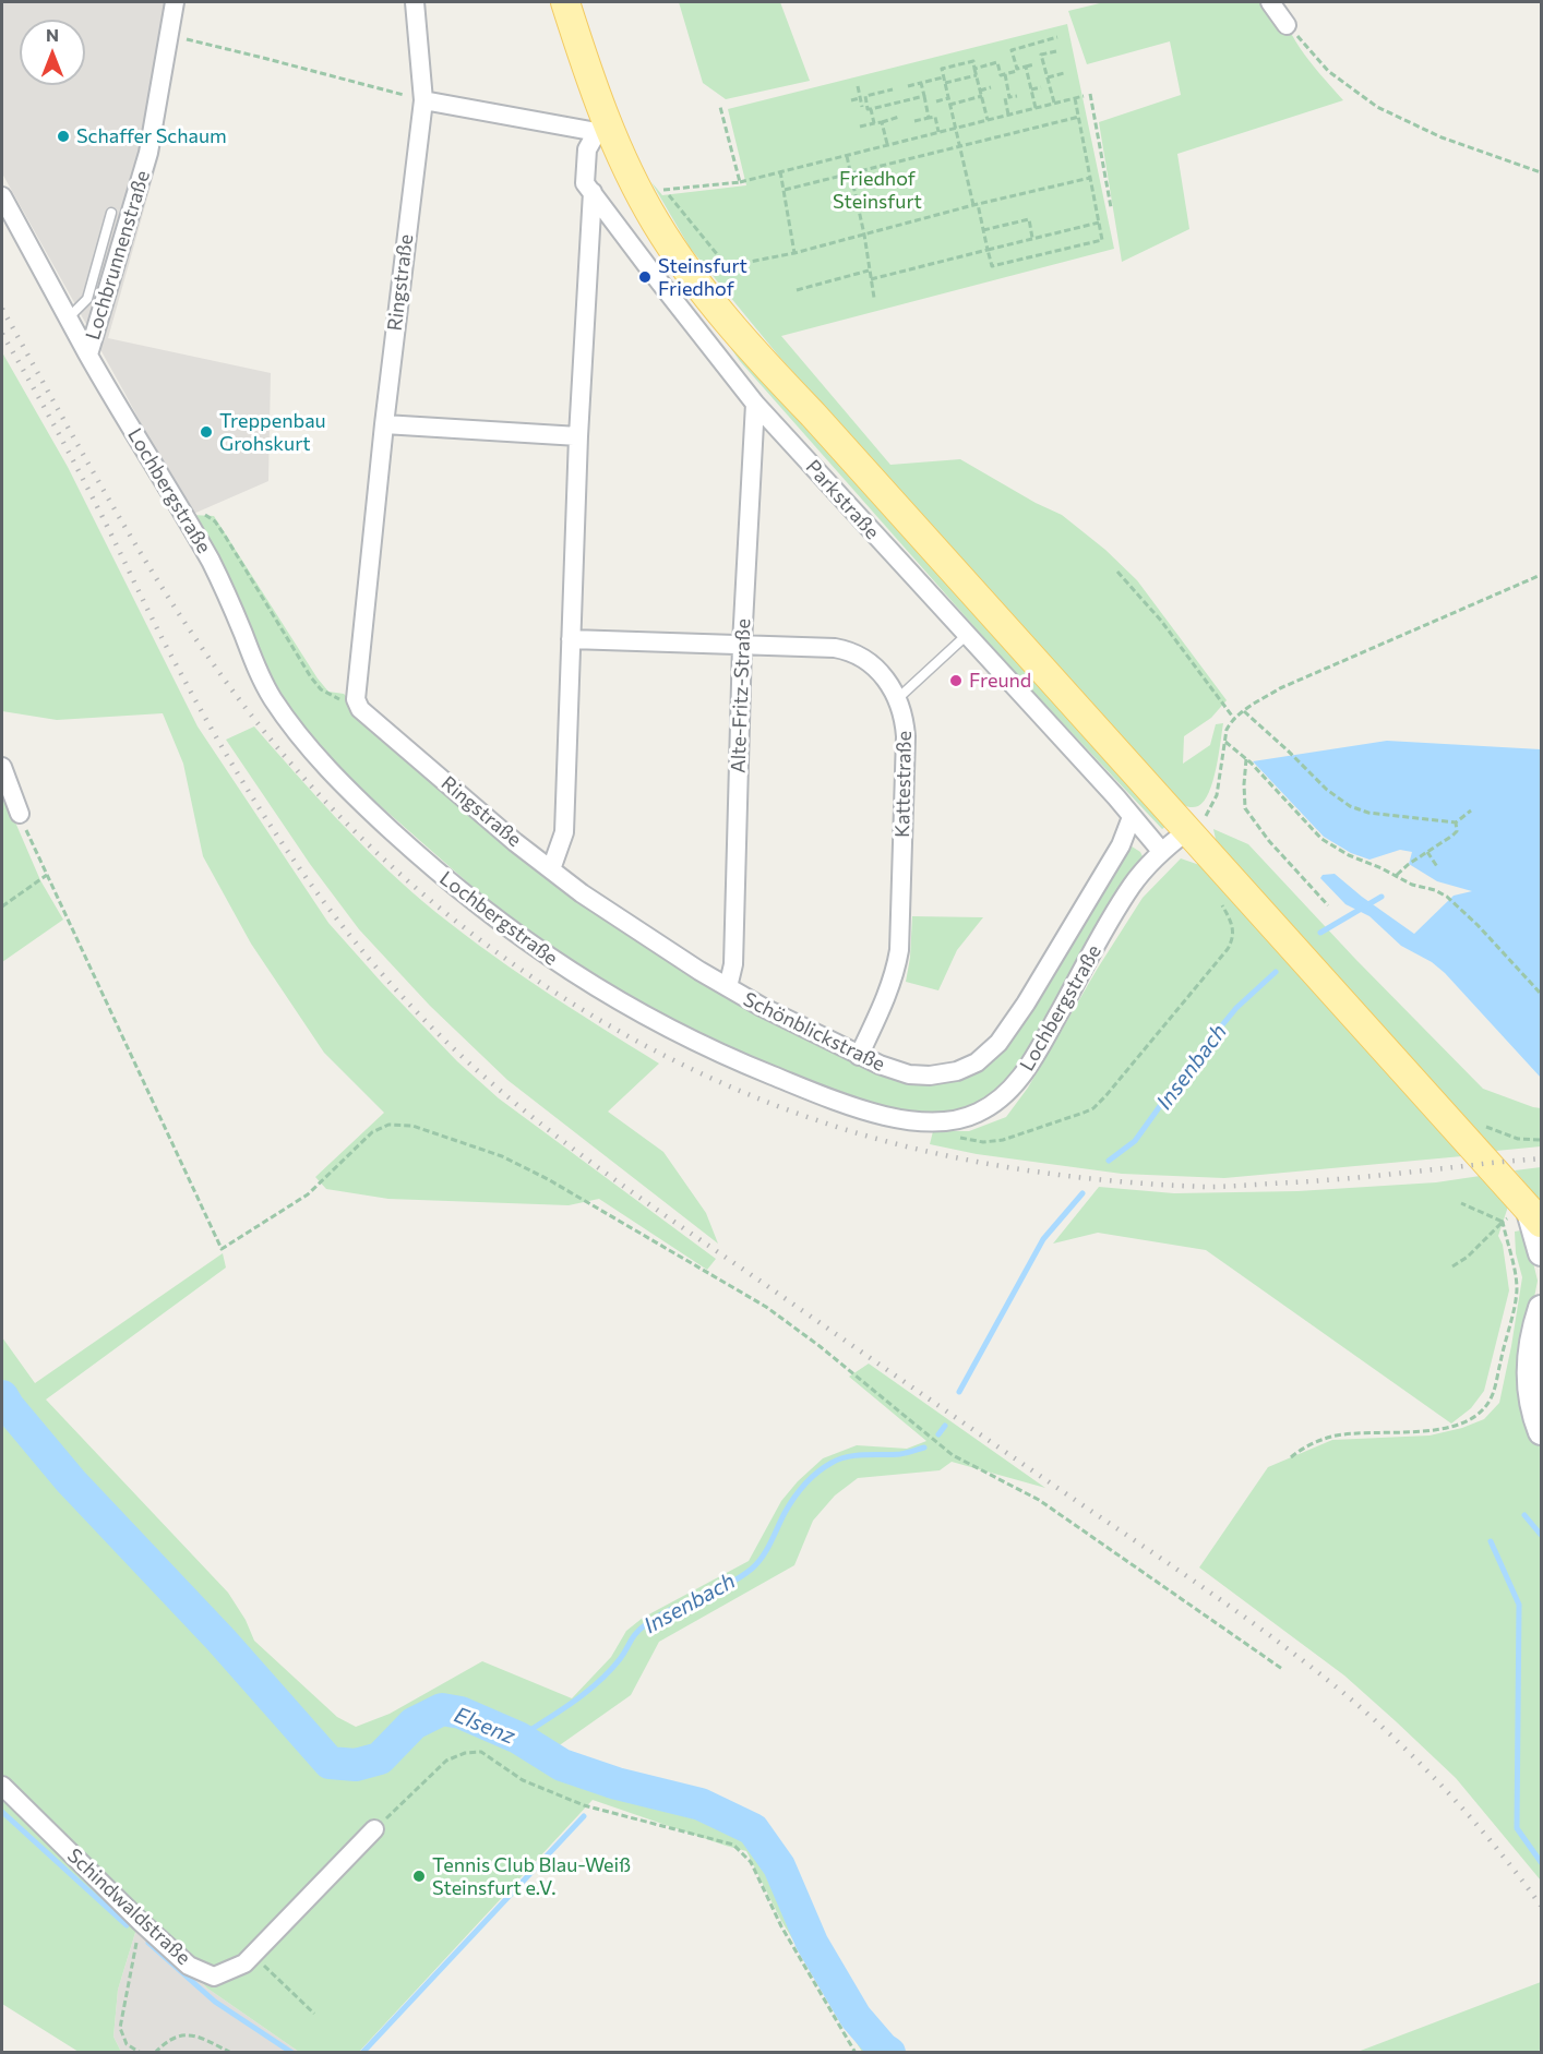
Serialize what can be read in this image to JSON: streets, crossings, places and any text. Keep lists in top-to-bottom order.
{
  "streets": {
    "street": [
      "Lochbrunnenstraße",
      "Ringstraße",
      "Lochbergstraße",
      "Parkstraße",
      "Alte-Fritz-Straße",
      "Kattestraße",
      "Schönblickstraße",
      "Schindwaldstraße"
    ]
  },
  "crossings": [
    ["Lochbrunnenstraße", "Lochbergstraße"],
    ["Ringstraße", "Schönblickstraße"],
    ["Lochbergstraße", "Parkstraße"],
    ["Parkstraße", "Alte-Fritz-Straße"],
    ["Parkstraße", "Schönblickstraße"],
    ["Alte-Fritz-Straße", "Kattestraße"],
    ["Alte-Fritz-Straße", "Schönblickstraße"],
    ["Kattestraße", "Schönblickstraße"]
  ],
  "water": ["Insenbach", "Elsenz"],
  "parks": ["Friedhof Steinsfurt"],
  "places": [
    "Schaffer Schaum",
    "Steinsfurt Friedhof",
    "Treppenbau Grohskurt",
    "Freund",
    "Tennis Club Blau-Weiß Steinsfurt e.V."
  ],
  "north": "top"
}
